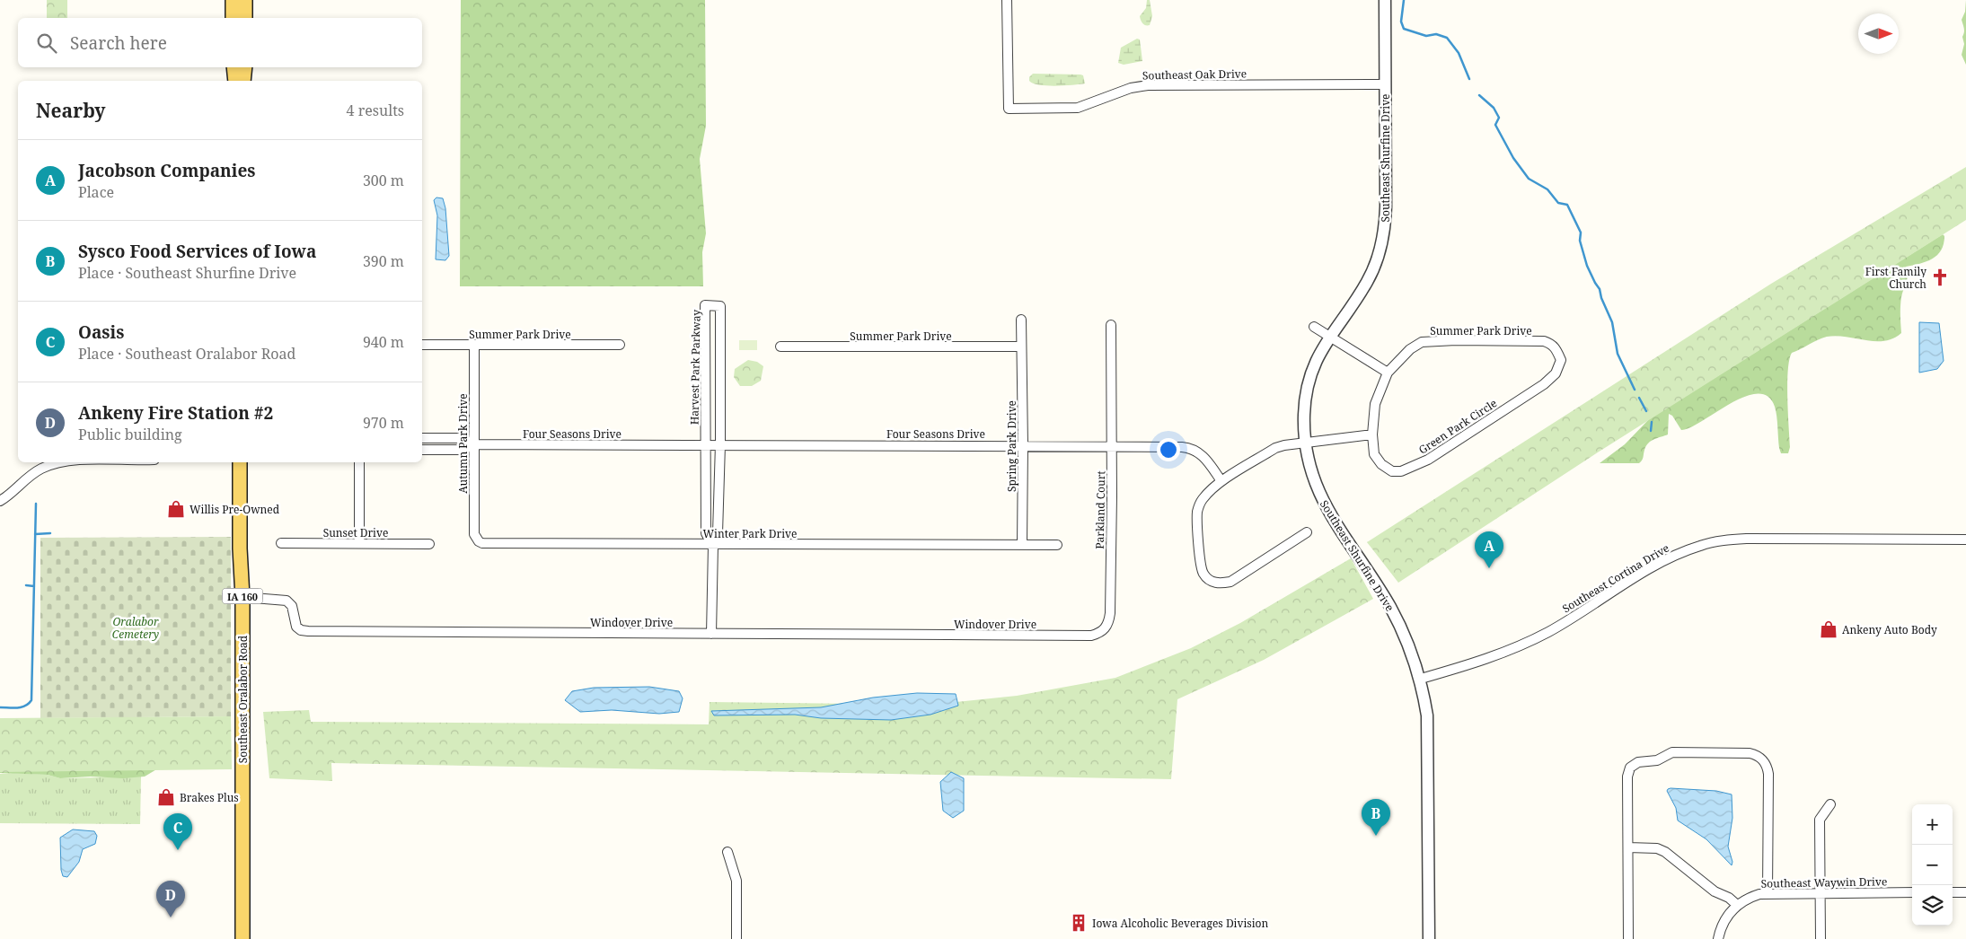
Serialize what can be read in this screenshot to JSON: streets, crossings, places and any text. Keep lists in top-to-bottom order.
{
  "streets": {
    "main road": ["IA 160", "Southeast Oralabor Road"],
    "street": [
      "Southeast Oak Drive",
      "Southeast Shurfine Drive",
      "Summer Park Drive",
      "Harvest Park Parkway",
      "Green Park Circle",
      "Four Seasons Drive",
      "Autumn Park Drive",
      "Spring Park Drive",
      "Parkland Court",
      "Sunset Drive",
      "Winter Park Drive",
      "Southeast Cortina Drive",
      "Windover Drive",
      "Southeast Waywin Drive"
    ]
  },
  "crossings": [
    ["Southeast Oak Drive", "Southeast Shurfine Drive"],
    ["Southeast Shurfine Drive", "Southeast Cortina Drive"],
    ["Summer Park Drive", "Green Park Circle"],
    ["Summer Park Drive", "Autumn Park Drive"],
    ["Summer Park Drive", "Spring Park Drive"],
    ["Harvest Park Parkway", "Four Seasons Drive"],
    ["Harvest Park Parkway", "Winter Park Drive"],
    ["Harvest Park Parkway", "Windover Drive"],
    ["Four Seasons Drive", "Autumn Park Drive"],
    ["Four Seasons Drive", "Spring Park Drive"],
    ["Four Seasons Drive", "Parkland Court"],
    ["Autumn Park Drive", "Winter Park Drive"],
    ["Spring Park Drive", "Winter Park Drive"],
    ["Parkland Court", "Windover Drive"],
    ["Windover Drive", "Southeast Oralabor Road"]
  ],
  "parks": ["Oralabor Cemetery"],
  "places": {
    "church": ["First Family Church"],
    "shop": ["Willis Pre-Owned", "Ankeny Auto Body", "Brakes Plus"],
    "building": ["Iowa Alcoholic Beverages Division"]
  },
  "north": "right",
  "page": {
    "search": "Search here",
    "heading": ["Nearby", "4 results"],
    "list": [
      {
        "mark": "A",
        "name": "Jacobson Companies",
        "note": "Place",
        "value": "300 m"
      },
      {
        "mark": "B",
        "name": "Sysco Food Services of Iowa",
        "note": "Place · Southeast Shurfine Drive",
        "value": "390 m"
      },
      {
        "mark": "C",
        "name": "Oasis",
        "note": "Place · Southeast Oralabor Road",
        "value": "940 m"
      },
      {
        "mark": "D",
        "name": "Ankeny Fire Station #2",
        "note": "Public building",
        "value": "970 m"
      }
    ],
    "pins": [
      "A",
      "B",
      "C",
      "D"
    ],
    "map_buttons": ["+", "−"]
  }
}
